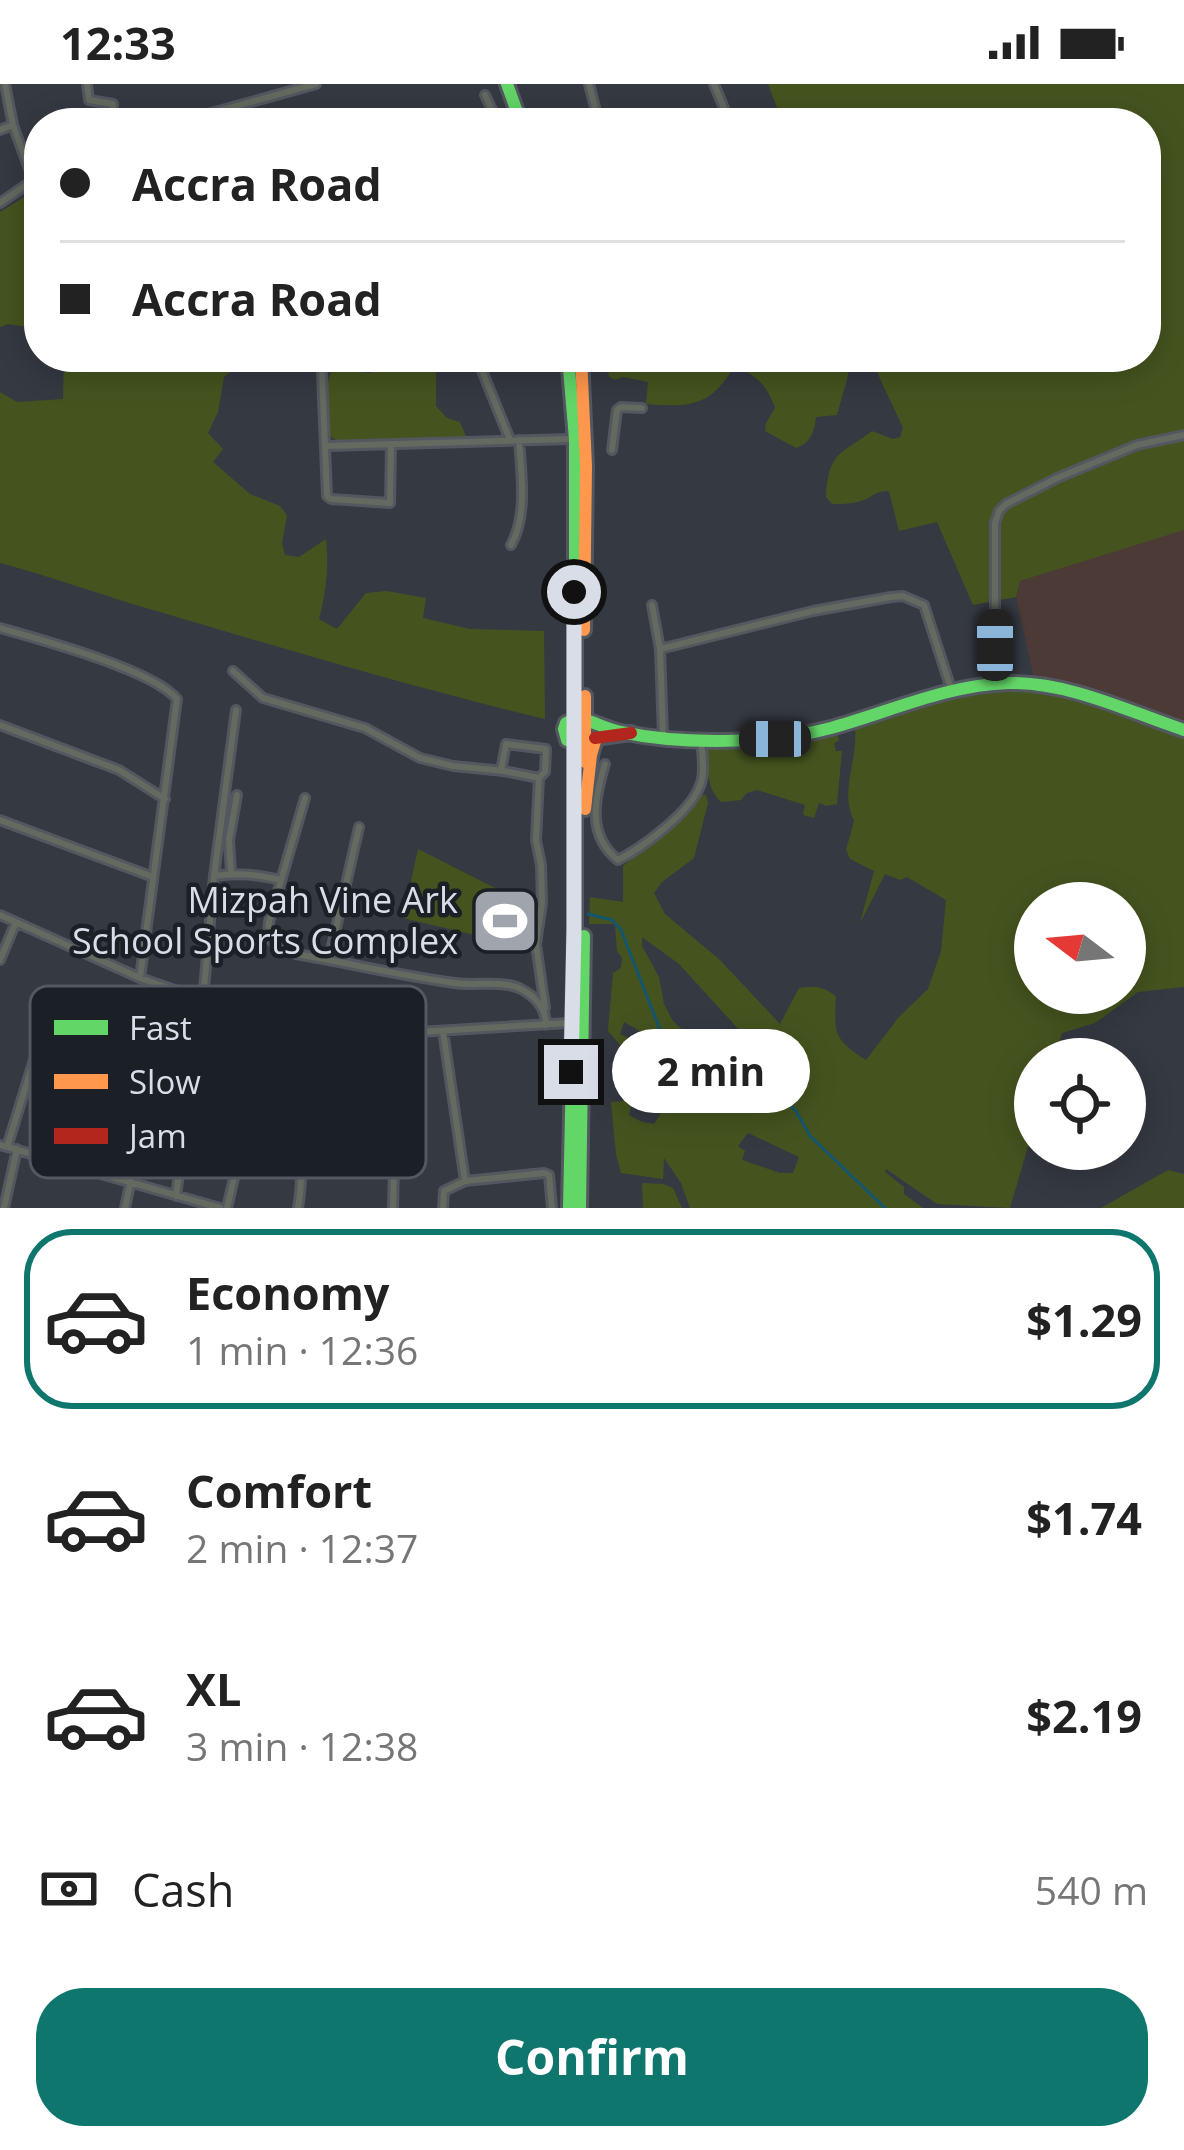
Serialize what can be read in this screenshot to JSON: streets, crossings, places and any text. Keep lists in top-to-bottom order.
{
  "places": {
    "sports": ["Mizpah Vine Ark School Sports Complex"]
  },
  "legend": ["Fast", "Slow", "Jam"],
  "north": "left",
  "page": {
    "status": "12:33",
    "banner": ["Accra Road", "Accra Road"],
    "bubble": "2 min",
    "list": [
      {
        "name": "Economy",
        "note": "1 min · 12:36",
        "value": "$1.29"
      },
      {
        "name": "Comfort",
        "note": "2 min · 12:37",
        "value": "$1.74"
      },
      {
        "name": "XL",
        "note": "3 min · 12:38",
        "value": "$2.19"
      }
    ],
    "pay": ["Cash", "540 m"],
    "buttons": "Confirm"
  }
}
